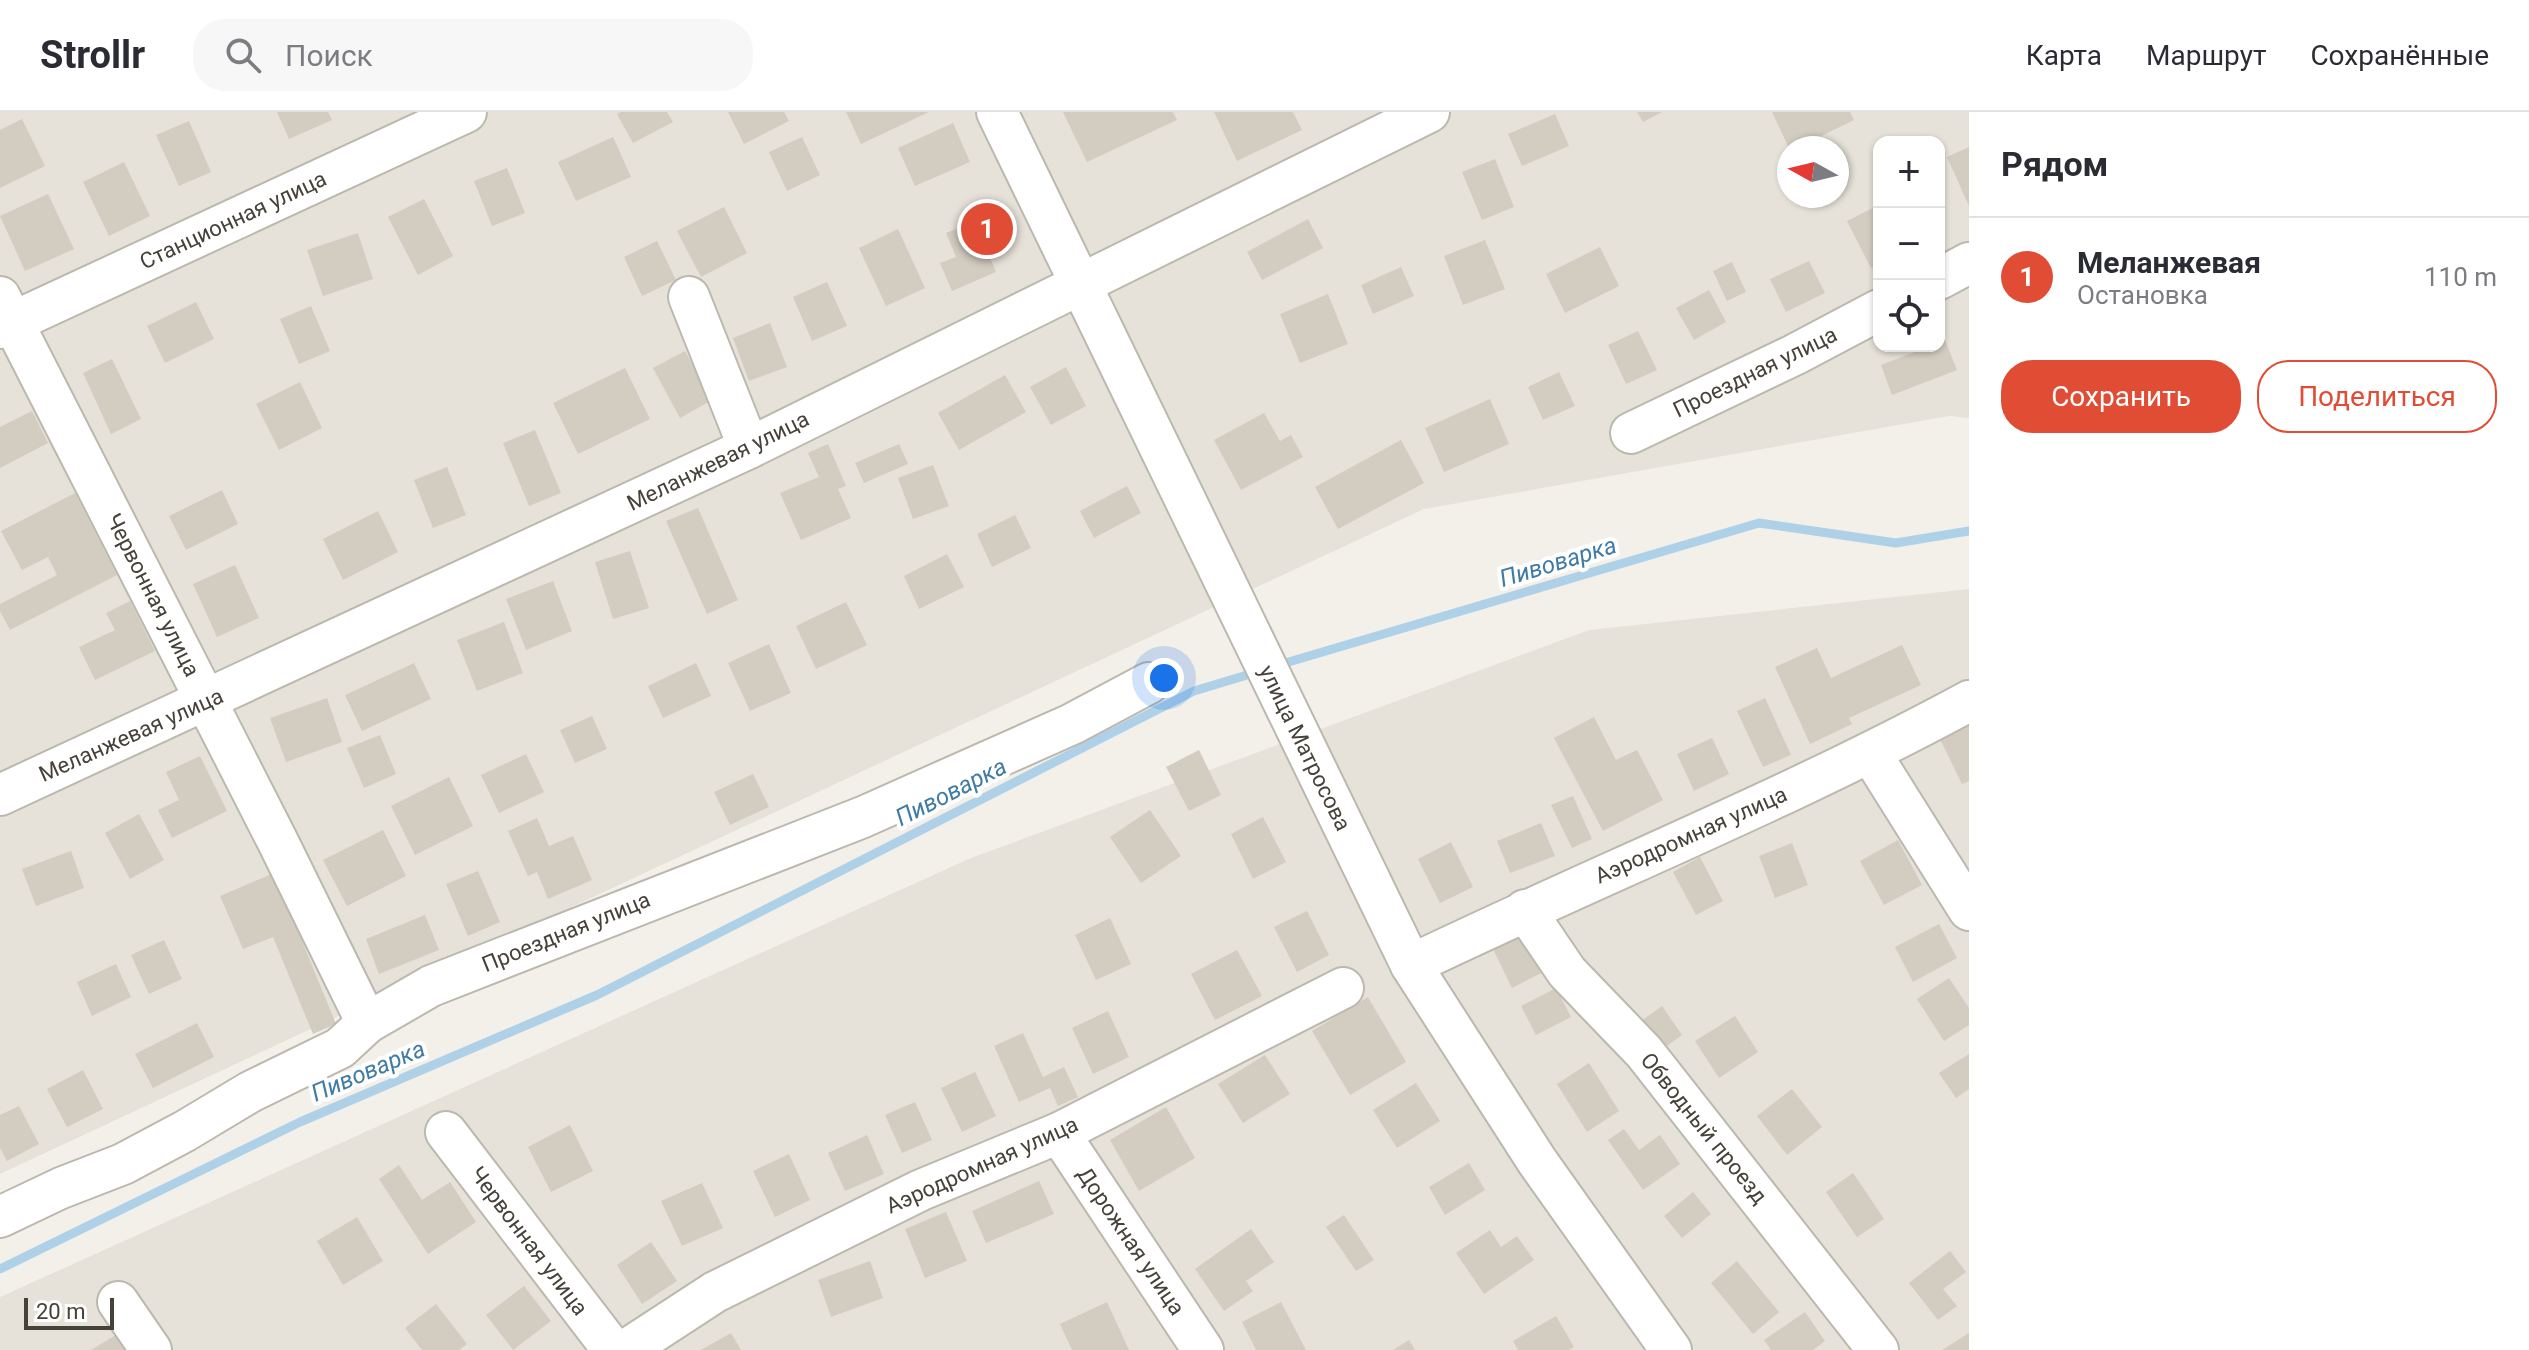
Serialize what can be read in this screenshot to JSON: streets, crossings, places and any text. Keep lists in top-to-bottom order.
{
  "streets": {
    "street": [
      "Станционная улица",
      "Проездная улица",
      "Меланжевая улица",
      "Червонная улица",
      "улица Матросова",
      "Аэродромная улица",
      "Обводный проезд",
      "Дорожная улица"
    ]
  },
  "crossings": [
    ["Станционная улица", "Червонная улица"],
    ["Проездная улица", "Червонная улица"],
    ["Меланжевая улица", "Червонная улица"],
    ["Меланжевая улица", "улица Матросова"],
    ["улица Матросова", "Аэродромная улица"],
    ["Аэродромная улица", "Обводный проезд"],
    ["Аэродромная улица", "Дорожная улица"]
  ],
  "water": ["Пивоварка"],
  "scale_bar": "20 m",
  "north": "left",
  "page": {
    "header": "Strollr",
    "search": "Поиск",
    "nav": ["Карта", "Маршрут", "Сохранённые"],
    "heading": "Рядом",
    "map_buttons": ["+", "−"],
    "pins": "1",
    "list": [
      {
        "mark": "1",
        "name": "Меланжевая",
        "note": "Остановка",
        "value": "110 m"
      }
    ],
    "buttons": ["Сохранить", "Поделиться"],
    "scale": "20 m"
  }
}
